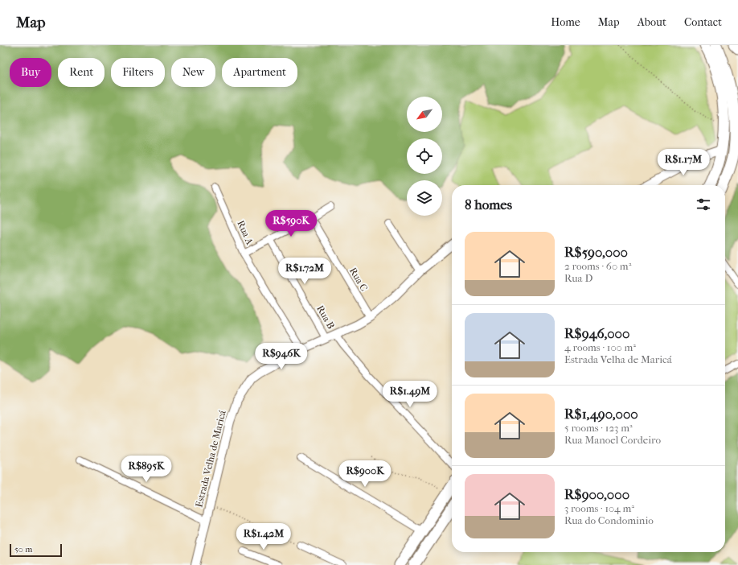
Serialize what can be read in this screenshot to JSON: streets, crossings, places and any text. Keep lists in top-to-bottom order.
{
  "streets": {
    "street": [
      "Rua A",
      "Rua C",
      "Rua B",
      "Estrada Velha de Maricá"
    ]
  },
  "crossings": [
    ["Rua A", "Estrada Velha de Maricá"],
    ["Rua C", "Estrada Velha de Maricá"],
    ["Rua B", "Estrada Velha de Maricá"]
  ],
  "scale_bar": "50 m",
  "north": "bottom left",
  "page": {
    "header": "Map",
    "nav": [
      "Home",
      "Map",
      "About",
      "Contact"
    ],
    "chip": [
      "Buy",
      "Rent",
      "Filters",
      "New",
      "Apartment"
    ],
    "price": [
      "R$1.17M",
      "R$590K",
      "R$1.72M",
      "R$946K",
      "R$1.49M",
      "R$895K",
      "R$900K",
      "R$1.42M"
    ],
    "heading": "8 homes",
    "list": [
      {
        "name": "R$590,000",
        "note": "2 rooms · 60 m² · Rua D"
      },
      {
        "name": "R$946,000",
        "note": "4 rooms · 100 m² · Estrada Velha de Maricá"
      },
      {
        "name": "R$1,490,000",
        "note": "5 rooms · 123 m² · Rua Manoel Cordeiro"
      },
      {
        "name": "R$900,000",
        "note": "3 rooms · 104 m² · Rua do Condominio"
      }
    ],
    "scale": "50 m"
  }
}
